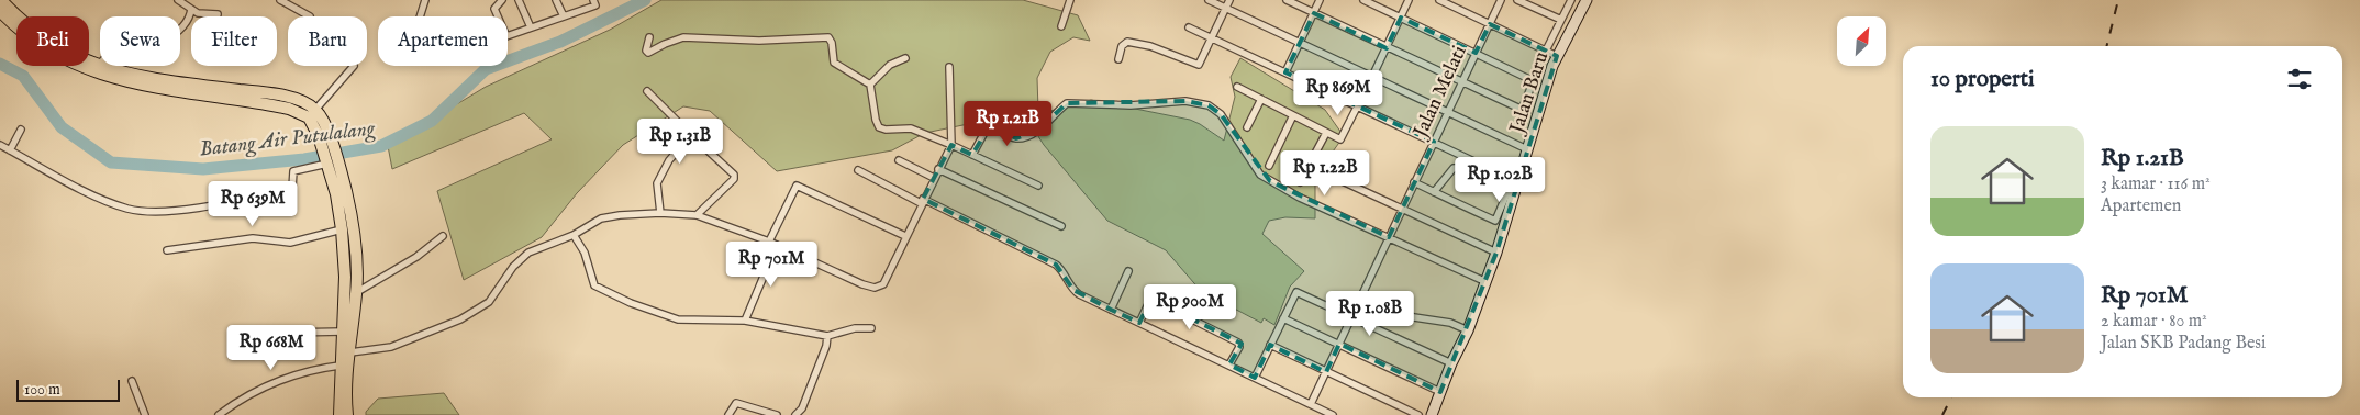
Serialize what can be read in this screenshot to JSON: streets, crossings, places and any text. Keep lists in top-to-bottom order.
{
  "streets": {
    "street": ["Jalan Melati", "Jalan Baru"]
  },
  "water": ["Batang Air Putulalang"],
  "scale_bar": "100 m",
  "north": "top right",
  "page": {
    "chip": [
      "Beli",
      "Sewa",
      "Filter",
      "Baru",
      "Apartemen"
    ],
    "heading": "10 properti",
    "price": [
      "Rp 869M",
      "Rp 1.21B",
      "Rp 1.31B",
      "Rp 1.22B",
      "Rp 1.02B",
      "Rp 639M",
      "Rp 701M",
      "Rp 900M",
      "Rp 1.08B",
      "Rp 668M"
    ],
    "list": [
      {
        "name": "Rp 1.21B",
        "note": "3 kamar · 116 m² · Apartemen"
      },
      {
        "name": "Rp 701M",
        "note": "2 kamar · 80 m² · Jalan SKB Padang Besi"
      }
    ],
    "scale": "100 m"
  }
}
